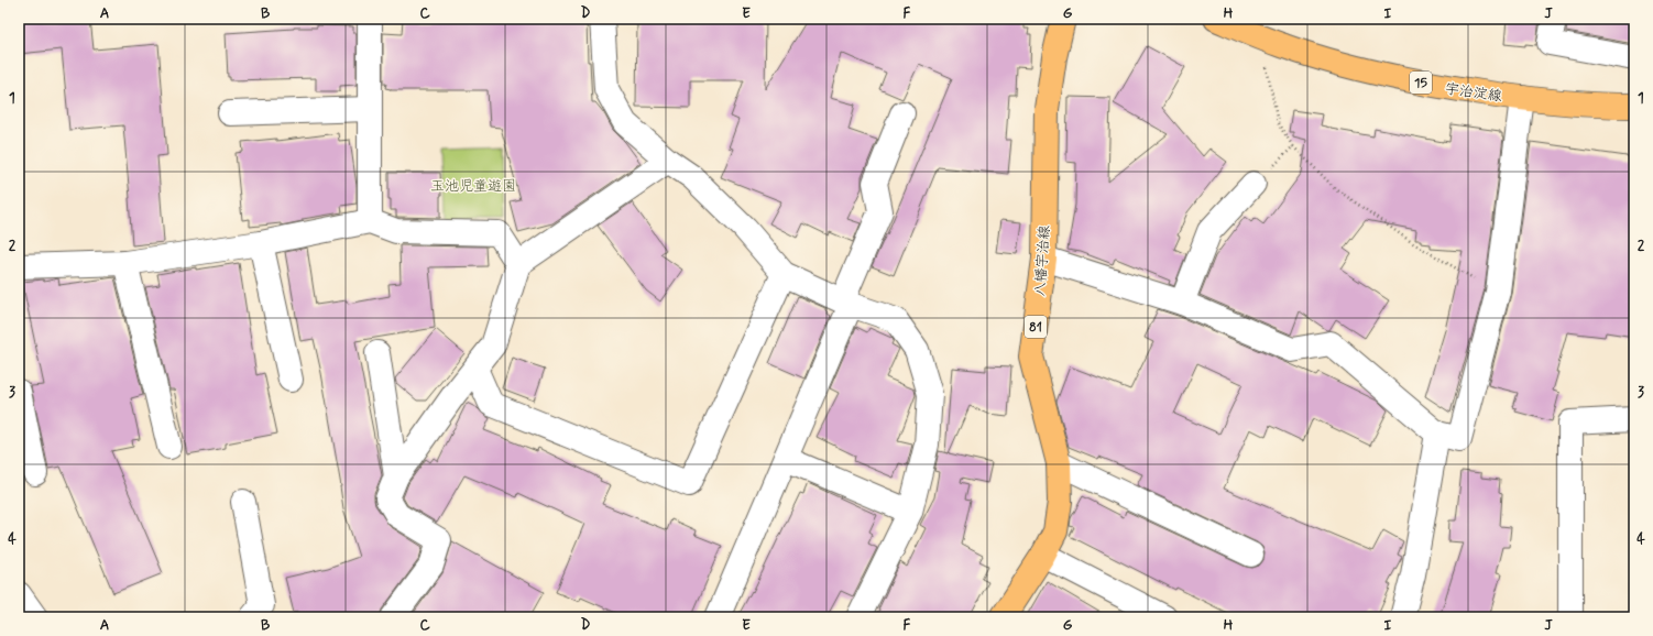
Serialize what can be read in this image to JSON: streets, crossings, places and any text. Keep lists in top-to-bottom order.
{
  "streets": {
    "main road": [
      "15",
      "宇治淀線",
      "八幡宇治線",
      "81"
    ]
  },
  "parks": ["玉池児童遊園"],
  "grid": {
    "columns": [
      "A",
      "B",
      "C",
      "D",
      "E",
      "F",
      "G",
      "H",
      "I",
      "J"
    ],
    "rows": [
      "1",
      "2",
      "3",
      "4"
    ]
  }
}
